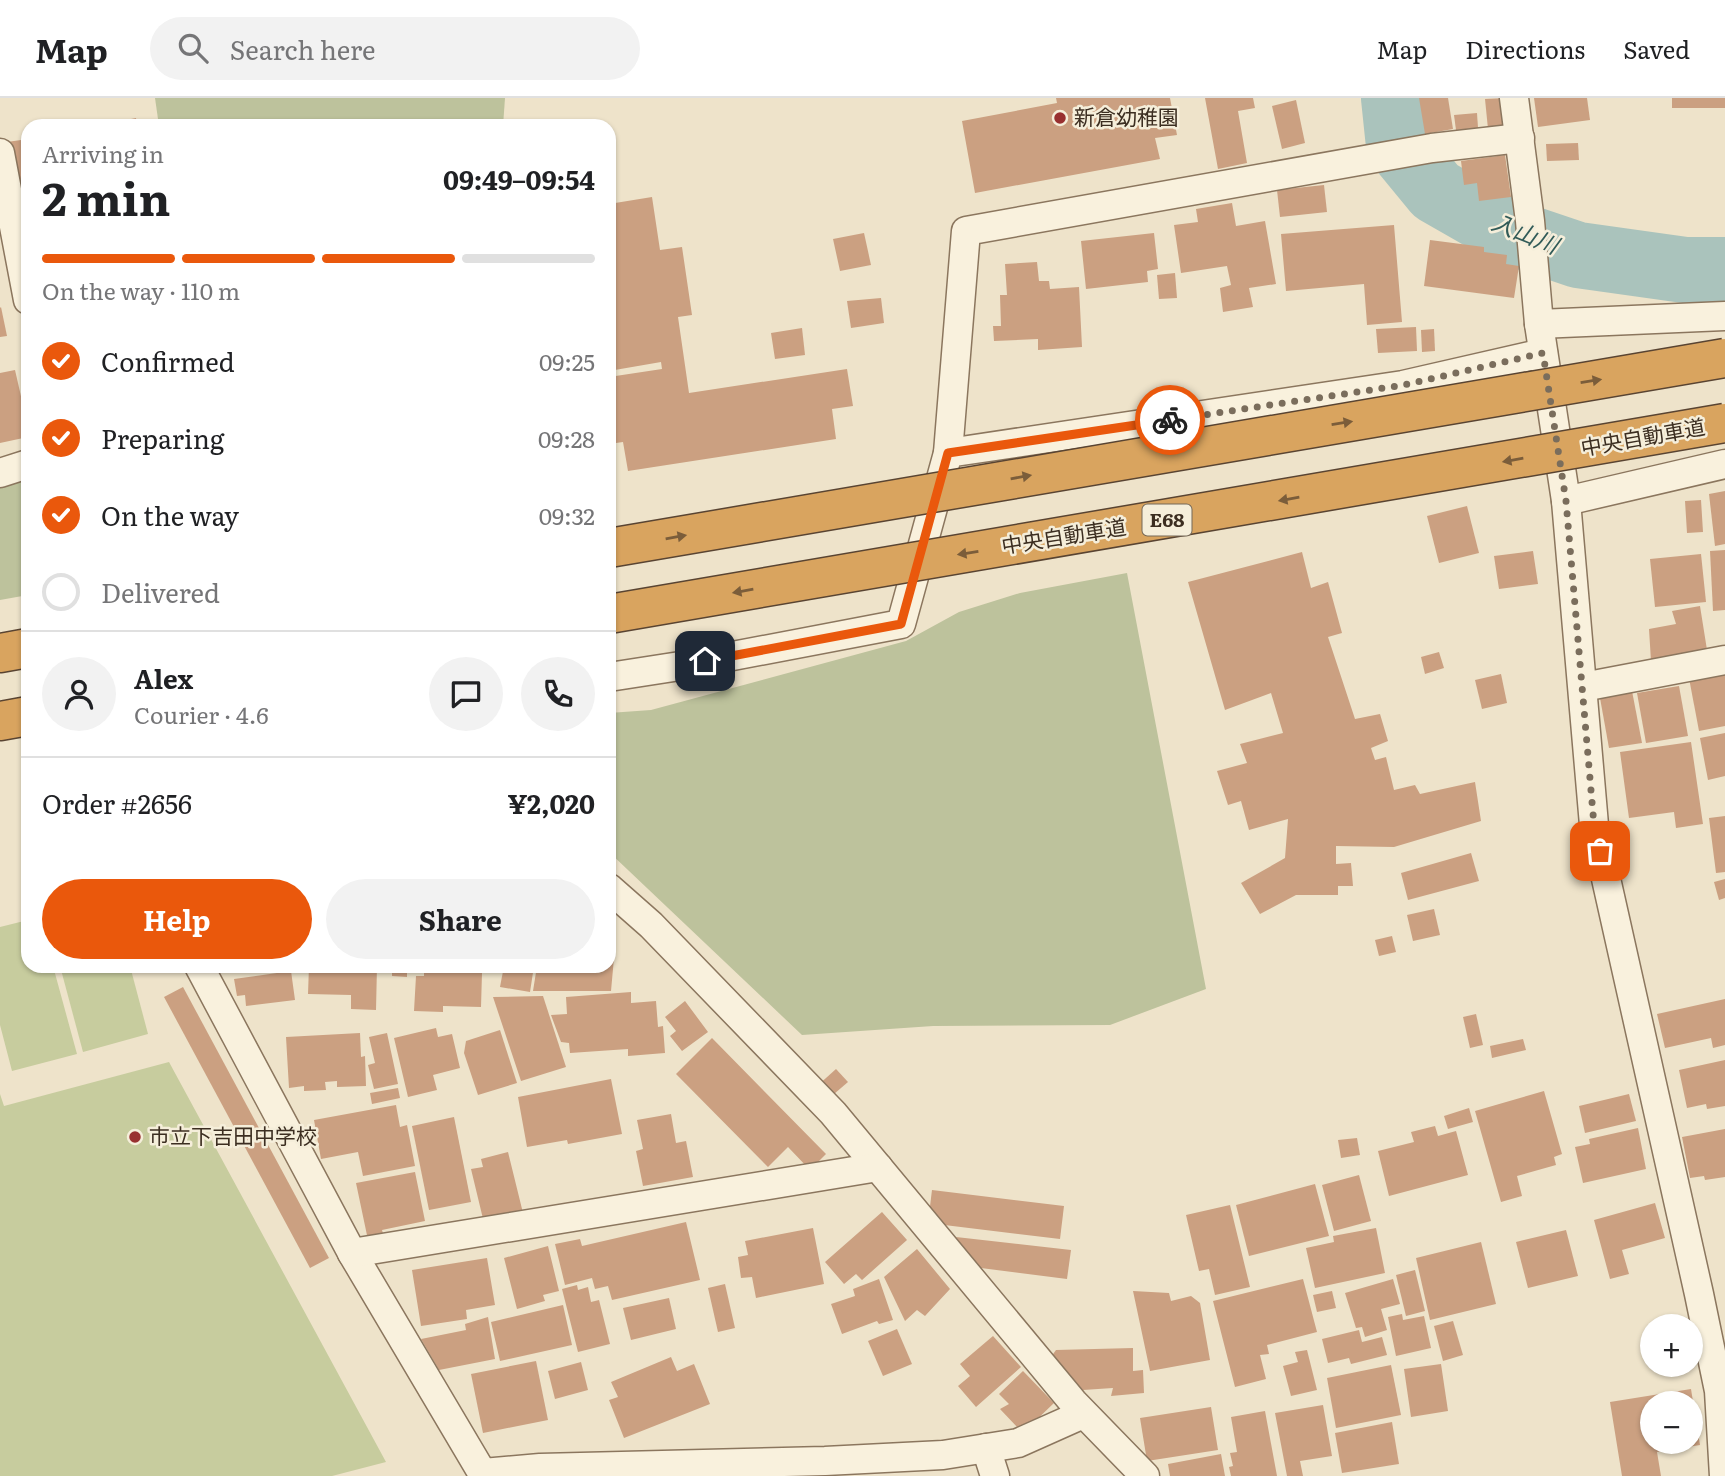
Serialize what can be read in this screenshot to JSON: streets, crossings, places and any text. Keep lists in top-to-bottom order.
{
  "streets": {
    "highway": ["中央自動車道", "E68"]
  },
  "water": ["入山川"],
  "places": ["新倉幼稚園", "市立下吉田中学校"],
  "page": {
    "header": "Map",
    "search": "Search here",
    "nav": ["Map", "Directions", "Saved"],
    "heading": ["2 min", "Arriving in", "09:49–09:54"],
    "panel": [
      "Alex",
      "Courier · 4.6",
      "Order #2656",
      "¥2,020"
    ],
    "bar": "On the way · 110 m",
    "list": [
      ["Confirmed", "09:25"],
      ["Preparing", "09:28"],
      ["On the way", "09:32"],
      "Delivered"
    ],
    "buttons": ["Help", "Share"],
    "map_buttons": ["+", "−"]
  }
}
